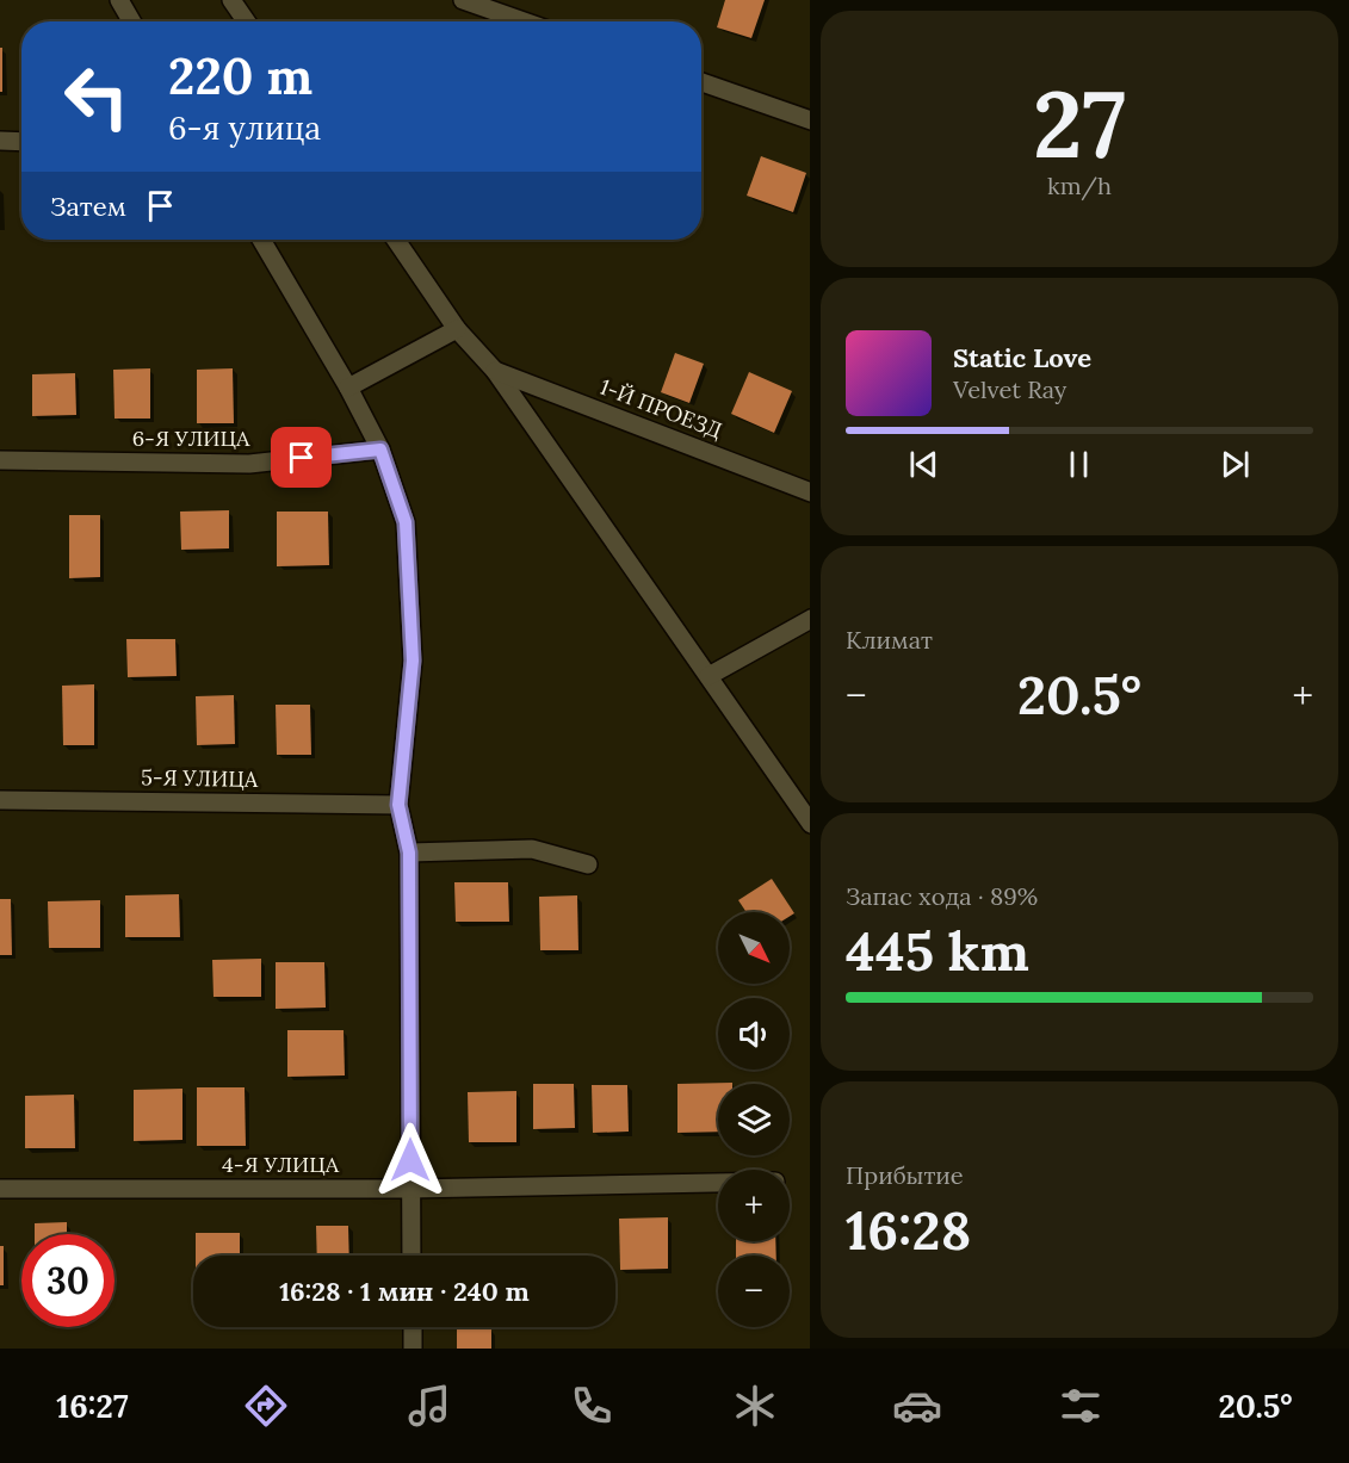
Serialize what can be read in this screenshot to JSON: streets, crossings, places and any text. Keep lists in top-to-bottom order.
{
  "streets": {
    "street": [
      "1-Й ПРОЕЗД",
      "6-Я УЛИЦА",
      "5-Я УЛИЦА",
      "4-Я УЛИЦА"
    ]
  },
  "north": "bottom right",
  "page": {
    "tile": [
      ["27", "km/h"],
      "Климат",
      ["Запас хода · 89%", "445 km"],
      ["Прибытие", "16:28"]
    ],
    "turn": ["220 m", "6-я улица"],
    "then": "Затем",
    "song": ["Static Love", "Velvet Ray"],
    "heat": ["−", "20.5°", "+"],
    "map_buttons": ["+", "−"],
    "limit": "30",
    "trip": "16:28 · 1 мин · 240 m",
    "tabs": ["16:27", "20.5°"]
  }
}
